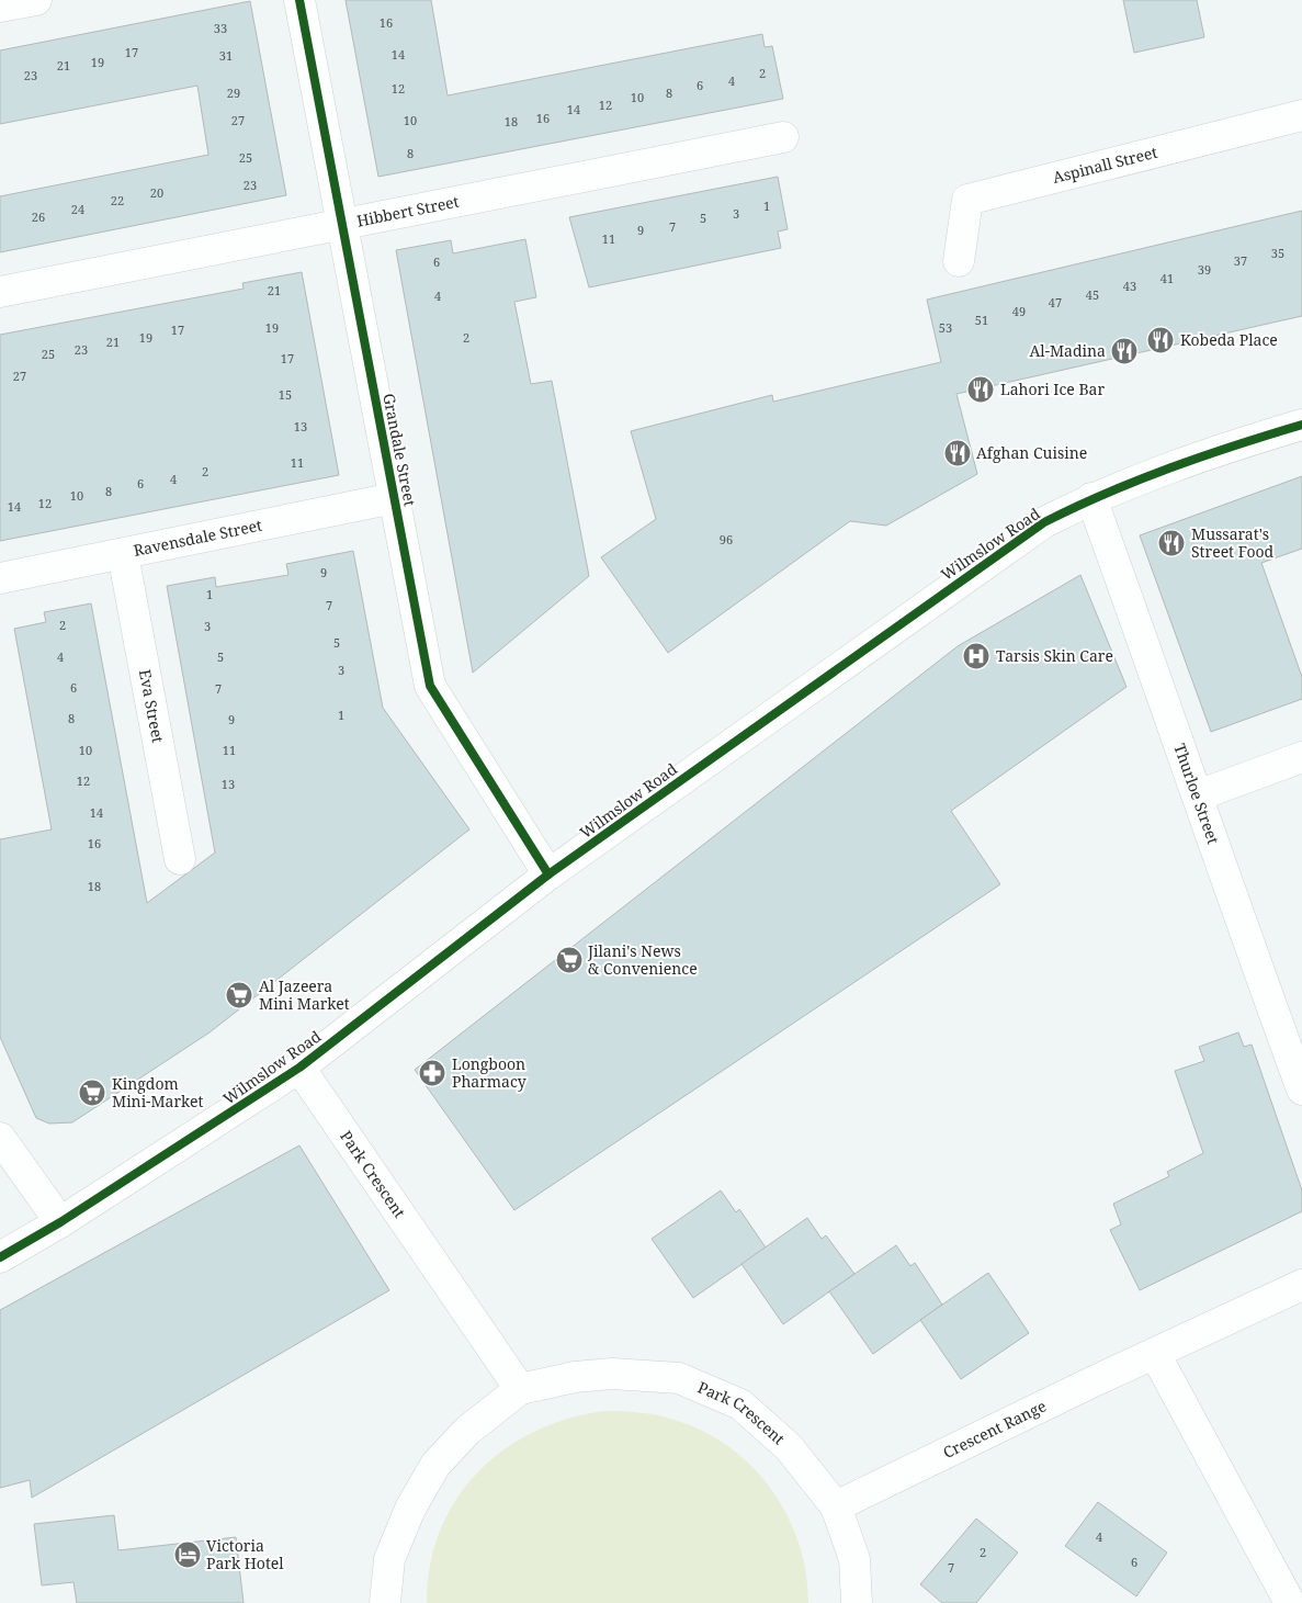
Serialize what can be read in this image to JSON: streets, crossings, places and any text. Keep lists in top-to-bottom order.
{
  "streets": {
    "street": [
      "Aspinall Street",
      "Hibbert Street",
      "Grandale Street",
      "Ravensdale Street",
      "Wilmslow Road",
      "Eva Street",
      "Thurloe Street",
      "Park Crescent",
      "Crescent Range"
    ]
  },
  "crossings": [
    ["Hibbert Street", "Grandale Street"],
    ["Grandale Street", "Ravensdale Street"],
    ["Grandale Street", "Wilmslow Road"],
    ["Ravensdale Street", "Eva Street"],
    ["Wilmslow Road", "Thurloe Street"],
    ["Wilmslow Road", "Park Crescent"],
    ["Park Crescent", "Crescent Range"]
  ],
  "places": {
    "restaurant": [
      "Kobeda Place",
      "Al-Madina",
      "Lahori Ice Bar",
      "Afghan Cuisine",
      "Mussarat's Street Food"
    ],
    "hospital": ["Tarsis Skin Care"],
    "supermarket": ["Jilani's News & Convenience", "Al Jazeera Mini Market", "Kingdom Mini-Market"],
    "pharmacy": ["Longboon Pharmacy"],
    "hotel": ["Victoria Park Hotel"]
  },
  "house_numbers": [
    "16",
    "33",
    "17",
    "14",
    "31",
    "19",
    "21",
    "2",
    "23",
    "4",
    "6",
    "12",
    "29",
    "8",
    "10",
    "12",
    "14",
    "16",
    "27",
    "10",
    "18",
    "8",
    "25",
    "23",
    "20",
    "22",
    "1",
    "24",
    "3",
    "26",
    "5",
    "7",
    "9",
    "11",
    "35",
    "37",
    "6",
    "39",
    "41",
    "43",
    "21",
    "45",
    "4",
    "47",
    "49",
    "51",
    "19",
    "53",
    "17",
    "19",
    "2",
    "21",
    "23",
    "25",
    "17",
    "27",
    "15",
    "13",
    "11",
    "2",
    "4",
    "6",
    "8",
    "10",
    "12",
    "14",
    "96",
    "9",
    "1",
    "7",
    "2",
    "3",
    "5",
    "4",
    "5",
    "3",
    "6",
    "7",
    "1",
    "8",
    "9",
    "10",
    "11",
    "12",
    "13",
    "14",
    "16",
    "18",
    "4",
    "2",
    "6",
    "7"
  ]
}
